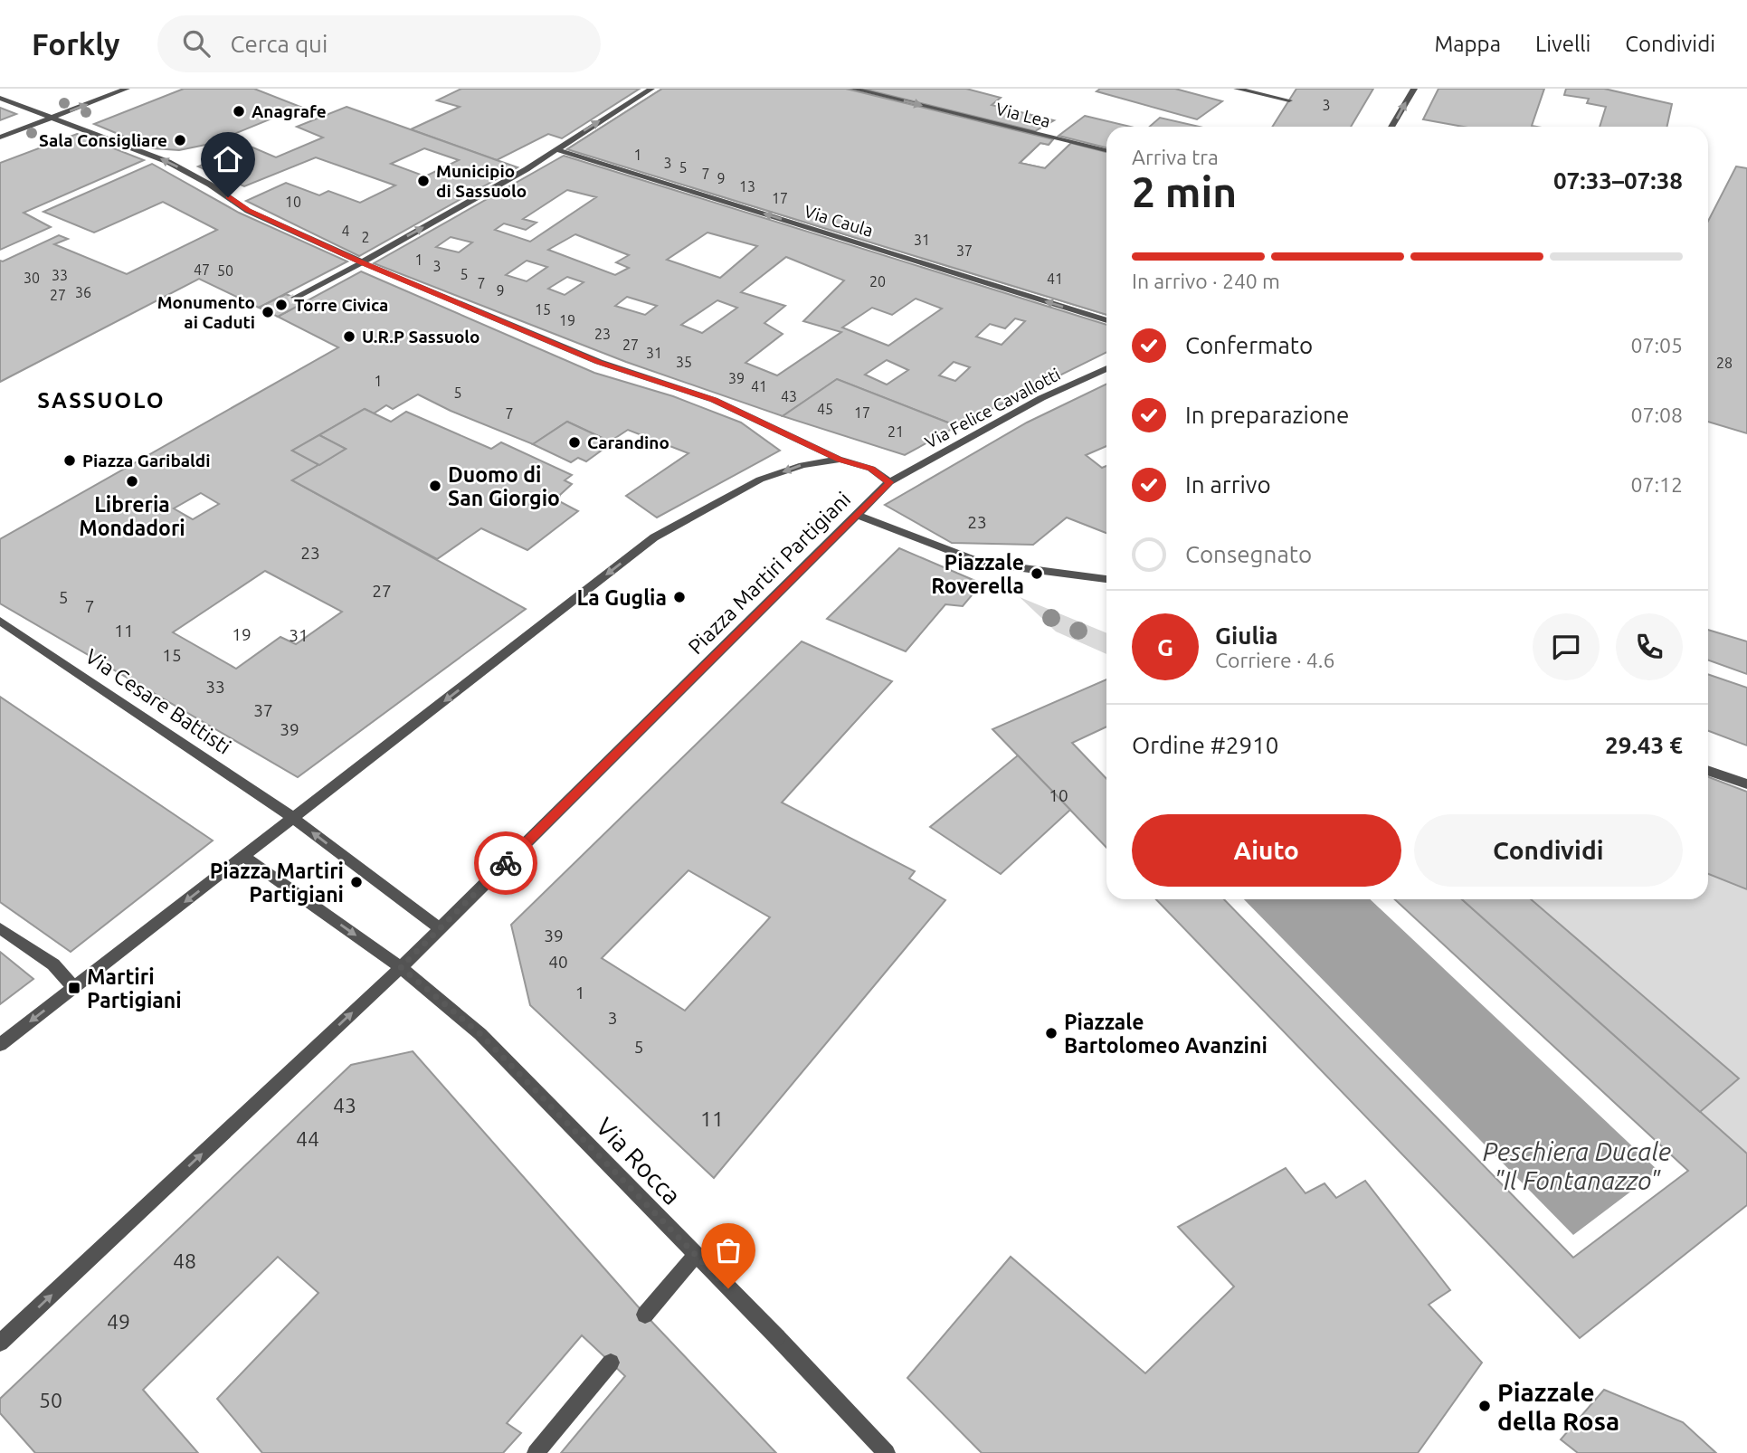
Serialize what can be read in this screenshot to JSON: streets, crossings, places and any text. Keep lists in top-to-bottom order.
{
  "streets": {
    "street": [
      "Via Lea",
      "Via Caula",
      "Via Felice Cavallotti",
      "Piazza Martiri Partigiani",
      "Via Cesare Battisti",
      "Via Rocca"
    ]
  },
  "crossings": [
    ["Via Felice Cavallotti", "Piazza Martiri Partigiani"],
    ["Piazza Martiri Partigiani", "Via Cesare Battisti"],
    ["Piazza Martiri Partigiani", "Via Rocca"]
  ],
  "one_way": ["Via Lea", "Via Caula"],
  "districts": ["SASSUOLO"],
  "water": ["Peschiera Ducale \"Il Fontanazzo\""],
  "places": {
    "other": [
      "Anagrafe",
      "Sala Consigliare",
      "Municipio di Sassuolo",
      "Torre Civica",
      "Monumento ai Caduti",
      "U.R.P Sassuolo",
      "Carandino",
      "Piazza Garibaldi",
      "Libreria Mondadori",
      "Duomo di San Giorgio",
      "Piazzale Roverella",
      "La Guglia",
      "Piazza Martiri Partigiani",
      "Piazzale Bartolomeo Avanzini",
      "Piazzale della Rosa"
    ],
    "transit": ["Martiri Partigiani"]
  },
  "house_numbers": [
    "3",
    "1",
    "3",
    "5",
    "7",
    "9",
    "13",
    "17",
    "10",
    "4",
    "2",
    "31",
    "37",
    "1",
    "3",
    "47",
    "50",
    "5",
    "33",
    "30",
    "41",
    "20",
    "7",
    "9",
    "36",
    "27",
    "15",
    "19",
    "23",
    "27",
    "31",
    "35",
    "28",
    "39",
    "1",
    "41",
    "5",
    "43",
    "45",
    "17",
    "7",
    "21",
    "23",
    "23",
    "27",
    "5",
    "7",
    "11",
    "19",
    "31",
    "15",
    "33",
    "37",
    "39",
    "10",
    "39",
    "40",
    "1",
    "3",
    "5",
    "43",
    "11",
    "44",
    "48",
    "49",
    "50"
  ],
  "page": {
    "header": "Forkly",
    "search": "Cerca qui",
    "nav": ["Mappa", "Livelli", "Condividi"],
    "heading": ["2 min", "Arriva tra", "07:33–07:38"],
    "panel": [
      "Giulia",
      "Corriere · 4.6",
      "Ordine #2910",
      "29.43 €"
    ],
    "bar": "In arrivo · 240 m",
    "list": [
      ["Confermato", "07:05"],
      ["In preparazione", "07:08"],
      ["In arrivo", "07:12"],
      "Consegnato"
    ],
    "round": "G",
    "buttons": ["Aiuto", "Condividi"]
  }
}
